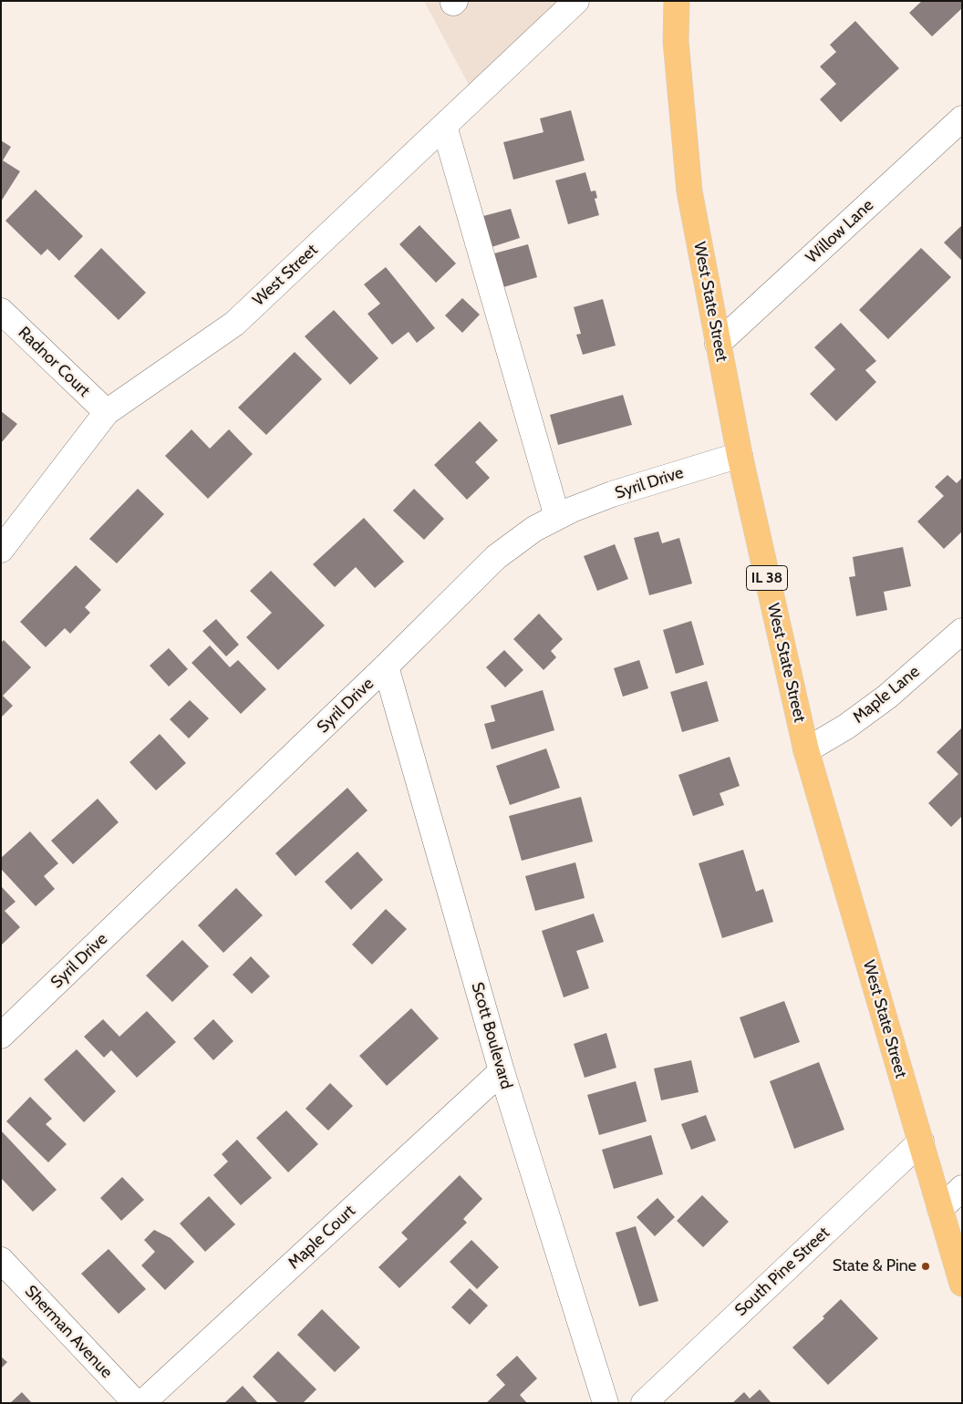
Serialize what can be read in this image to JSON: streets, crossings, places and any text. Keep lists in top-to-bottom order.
{
  "streets": {
    "main road": ["West State Street", "IL 38"],
    "street": [
      "Willow Lane",
      "West Street",
      "Radnor Court",
      "Syril Drive",
      "Maple Lane",
      "Scott Boulevard",
      "Maple Court",
      "South Pine Street",
      "Sherman Avenue"
    ]
  },
  "crossings": [
    ["Willow Lane", "West State Street"],
    ["West Street", "Radnor Court"],
    ["West State Street", "Syril Drive"],
    ["West State Street", "Maple Lane"],
    ["West State Street", "South Pine Street"],
    ["Syril Drive", "Scott Boulevard"],
    ["Scott Boulevard", "Maple Court"]
  ],
  "places": ["State & Pine"]
}
